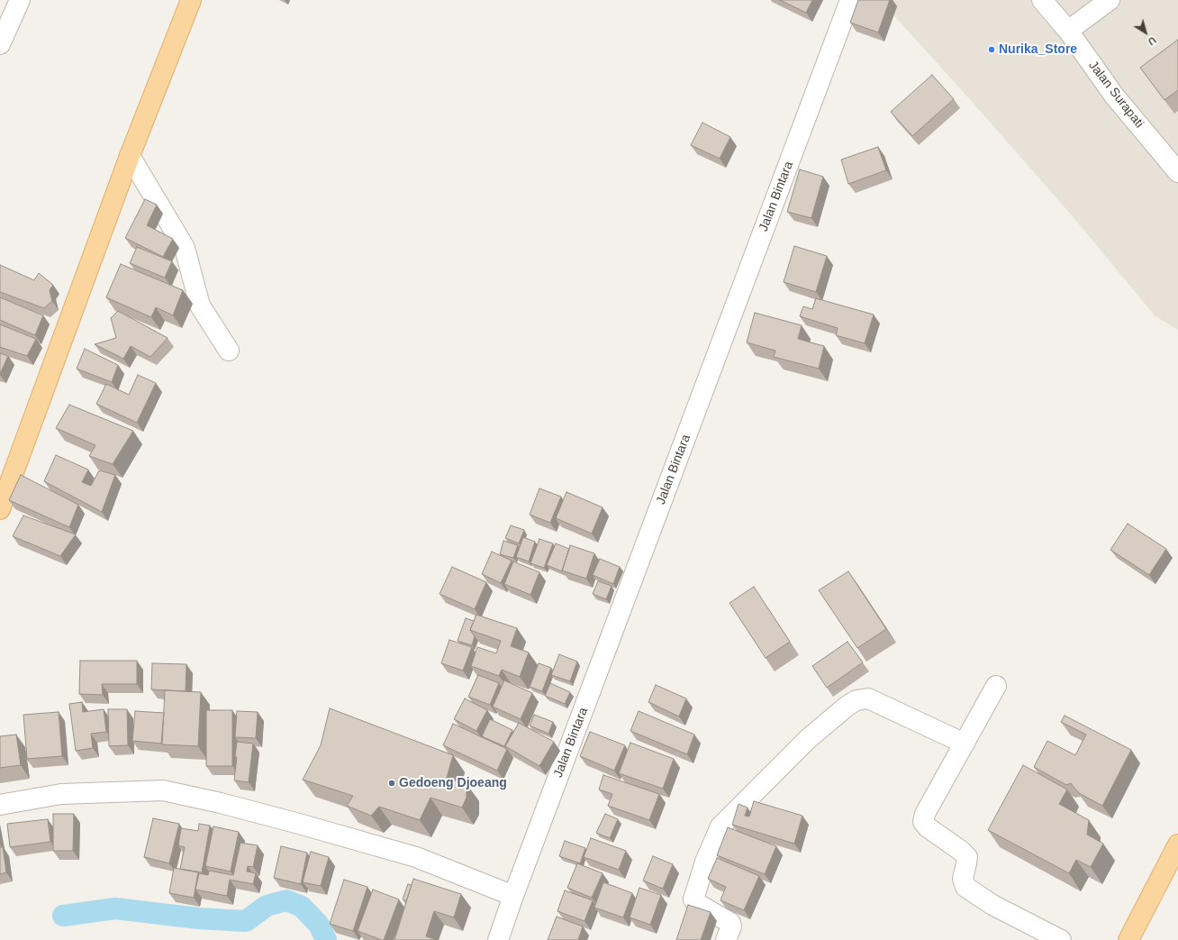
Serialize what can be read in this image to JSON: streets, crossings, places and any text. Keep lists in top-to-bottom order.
{
  "streets": {
    "street": ["Jalan Surapati", "Jalan Bintara"]
  },
  "places": ["Nurika_Store", "Gedoeng Djoeang"],
  "north": "bottom right"
}
